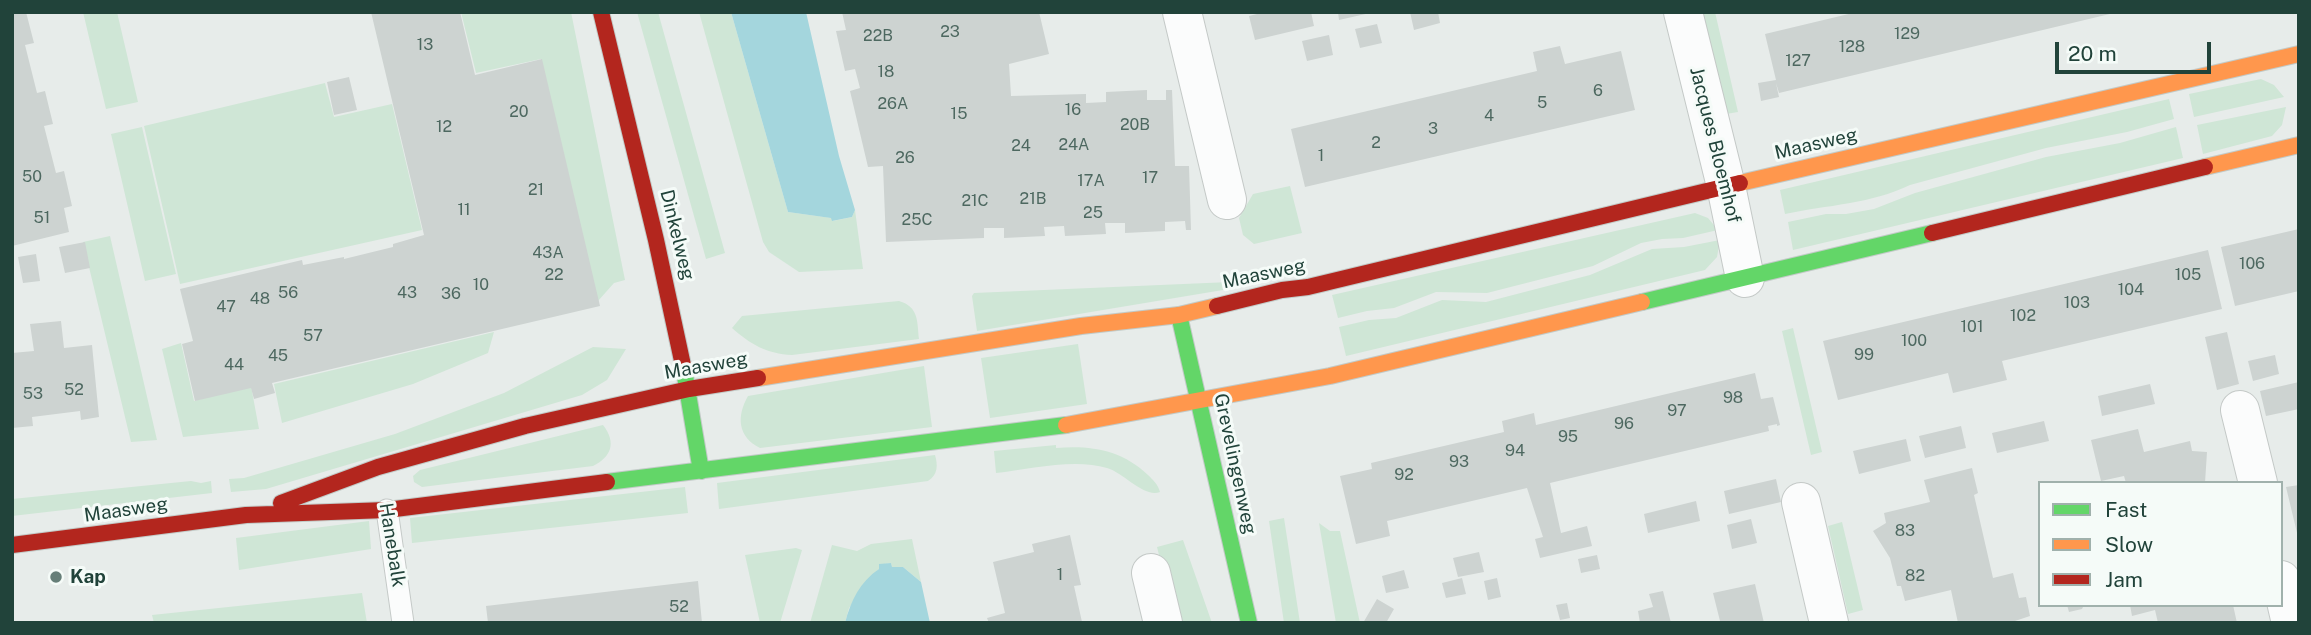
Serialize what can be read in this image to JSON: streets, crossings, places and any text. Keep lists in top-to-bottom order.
{
  "streets": {
    "street": [
      "Maasweg",
      "Jacques Bloemhof",
      "Dinkelweg",
      "Grevelingenweg"
    ],
    "lane": ["Hanebalk"]
  },
  "crossings": [
    ["Maasweg", "Jacques Bloemhof"],
    ["Maasweg", "Dinkelweg"],
    ["Maasweg", "Grevelingenweg"],
    ["Maasweg", "Hanebalk"]
  ],
  "places": ["Kap"],
  "house_numbers": [
    "23",
    "129",
    "22B",
    "13",
    "128",
    "127",
    "18",
    "6",
    "5",
    "26A",
    "16",
    "20",
    "15",
    "4",
    "20B",
    "12",
    "3",
    "2",
    "24A",
    "24",
    "1",
    "26",
    "50",
    "17",
    "17A",
    "21",
    "21B",
    "21C",
    "11",
    "25",
    "51",
    "25C",
    "43A",
    "106",
    "22",
    "105",
    "10",
    "104",
    "56",
    "43",
    "36",
    "48",
    "103",
    "47",
    "102",
    "101",
    "57",
    "100",
    "99",
    "45",
    "44",
    "52",
    "53",
    "98",
    "97",
    "96",
    "95",
    "94",
    "93",
    "92",
    "83",
    "1",
    "82",
    "52"
  ],
  "legend": ["Fast", "Slow", "Jam"],
  "scale_bar": "20 m"
}
